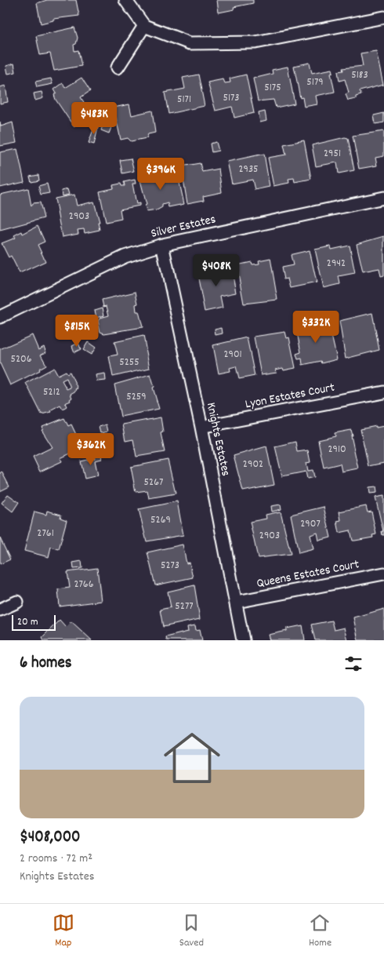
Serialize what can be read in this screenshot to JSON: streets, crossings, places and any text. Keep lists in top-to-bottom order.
{
  "streets": {
    "street": [
      "Silver Estates",
      "Lyon Estates Court",
      "Knights Estates",
      "Queens Estates Court"
    ]
  },
  "crossings": [
    ["Silver Estates", "Knights Estates"],
    ["Lyon Estates Court", "Knights Estates"],
    ["Knights Estates", "Queens Estates Court"]
  ],
  "house_numbers": [
    "5183",
    "5179",
    "5175",
    "5173",
    "5171",
    "2951",
    "2935",
    "2903",
    "2942",
    "2901",
    "5206",
    "5255",
    "5212",
    "5259",
    "2910",
    "2902",
    "5267",
    "5269",
    "2907",
    "2761",
    "2903",
    "5273",
    "2766",
    "5277"
  ],
  "scale_bar": "20 m",
  "page": {
    "price": [
      "$483K",
      "$396K",
      "$408K",
      "$332K",
      "$815K",
      "$362K"
    ],
    "scale": "20 m",
    "heading": "6 homes",
    "list": [
      {
        "name": "$408,000",
        "note": "2 rooms · 72 m² · Knights Estates"
      }
    ],
    "tabs": ["Map", "Saved", "Home"]
  }
}
